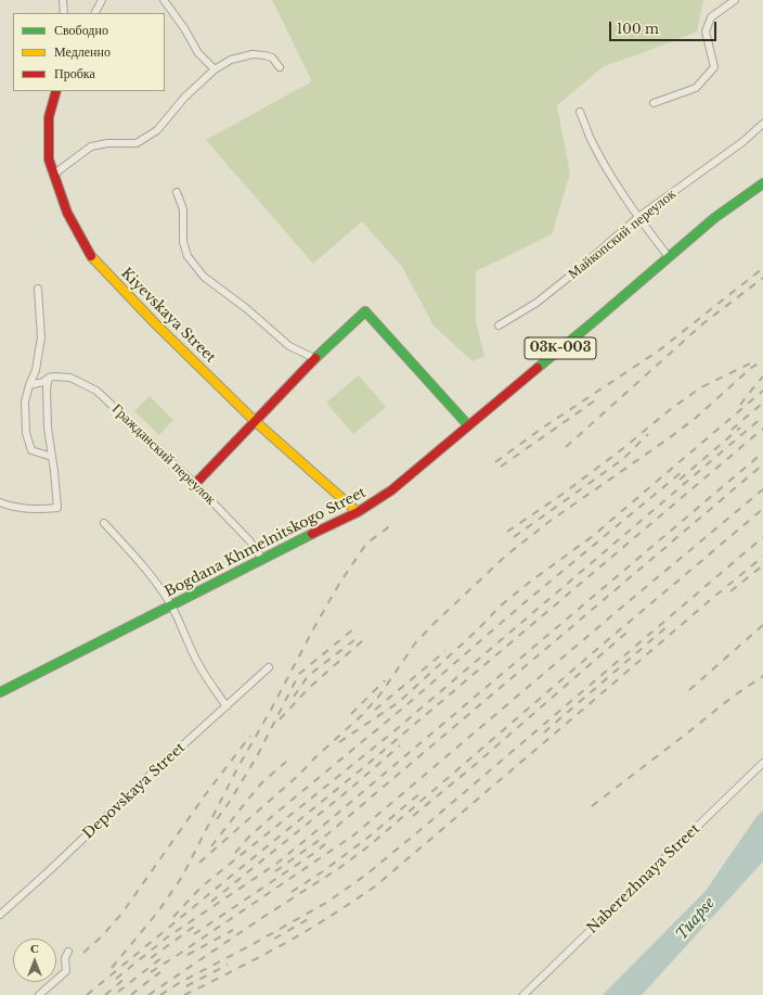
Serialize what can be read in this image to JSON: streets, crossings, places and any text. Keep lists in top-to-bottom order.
{
  "streets": {
    "street": [
      "Майкопский переулок",
      "Kiyevskaya Street",
      "03К-003",
      "Гражданский переулок",
      "Bogdana Khmelnitskogo Street",
      "Depovskaya Street",
      "Naberezhnaya Street"
    ]
  },
  "crossings": [
    ["Kiyevskaya Street", "Bogdana Khmelnitskogo Street"],
    ["Гражданский переулок", "Bogdana Khmelnitskogo Street"]
  ],
  "water": ["Tuapse"],
  "legend": ["Свободно", "Медленно", "Пробка"],
  "scale_bar": "100 m",
  "north": "top"
}
